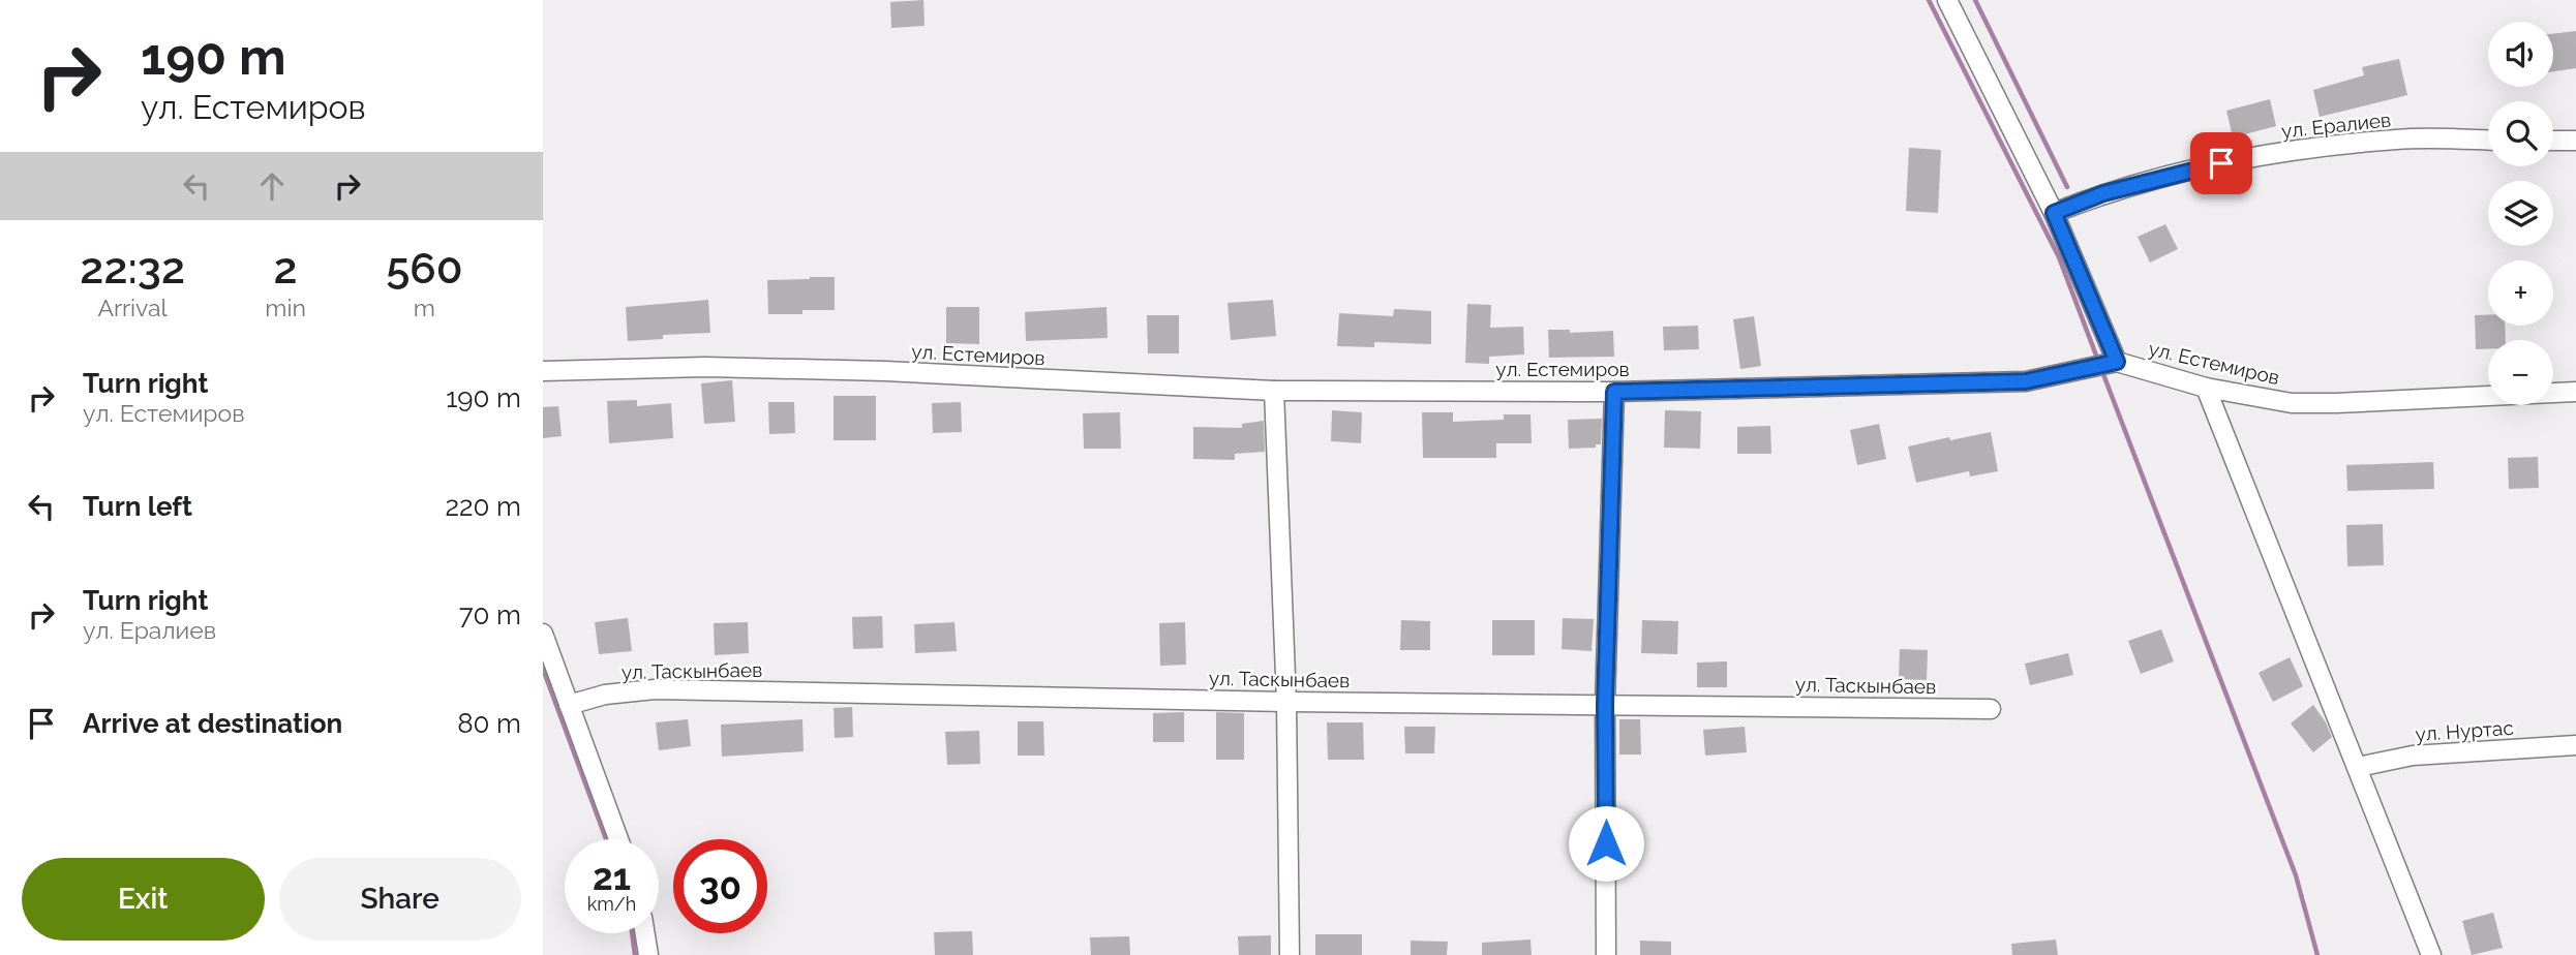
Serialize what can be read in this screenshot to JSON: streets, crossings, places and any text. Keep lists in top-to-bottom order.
{
  "streets": {
    "street": [
      "ул. Ералиев",
      "ул. Естемиров",
      "ул. Таскынбаев",
      "ул. Нуртас"
    ]
  },
  "page": {
    "turn": ["190 m", "ул. Естемиров"],
    "map_buttons": ["+", "−"],
    "eta": [
      "22:32",
      "Arrival",
      "2",
      "min",
      "560",
      "m"
    ],
    "list": [
      {
        "name": "Turn right",
        "note": "ул. Естемиров",
        "value": "190 m"
      },
      {
        "name": "Turn left",
        "value": "220 m"
      },
      {
        "name": "Turn right",
        "note": "ул. Ералиев",
        "value": "70 m"
      },
      {
        "name": "Arrive at destination",
        "value": "80 m"
      }
    ],
    "speed": "21 km/h",
    "limit": "30",
    "buttons": ["Exit", "Share"]
  }
}
